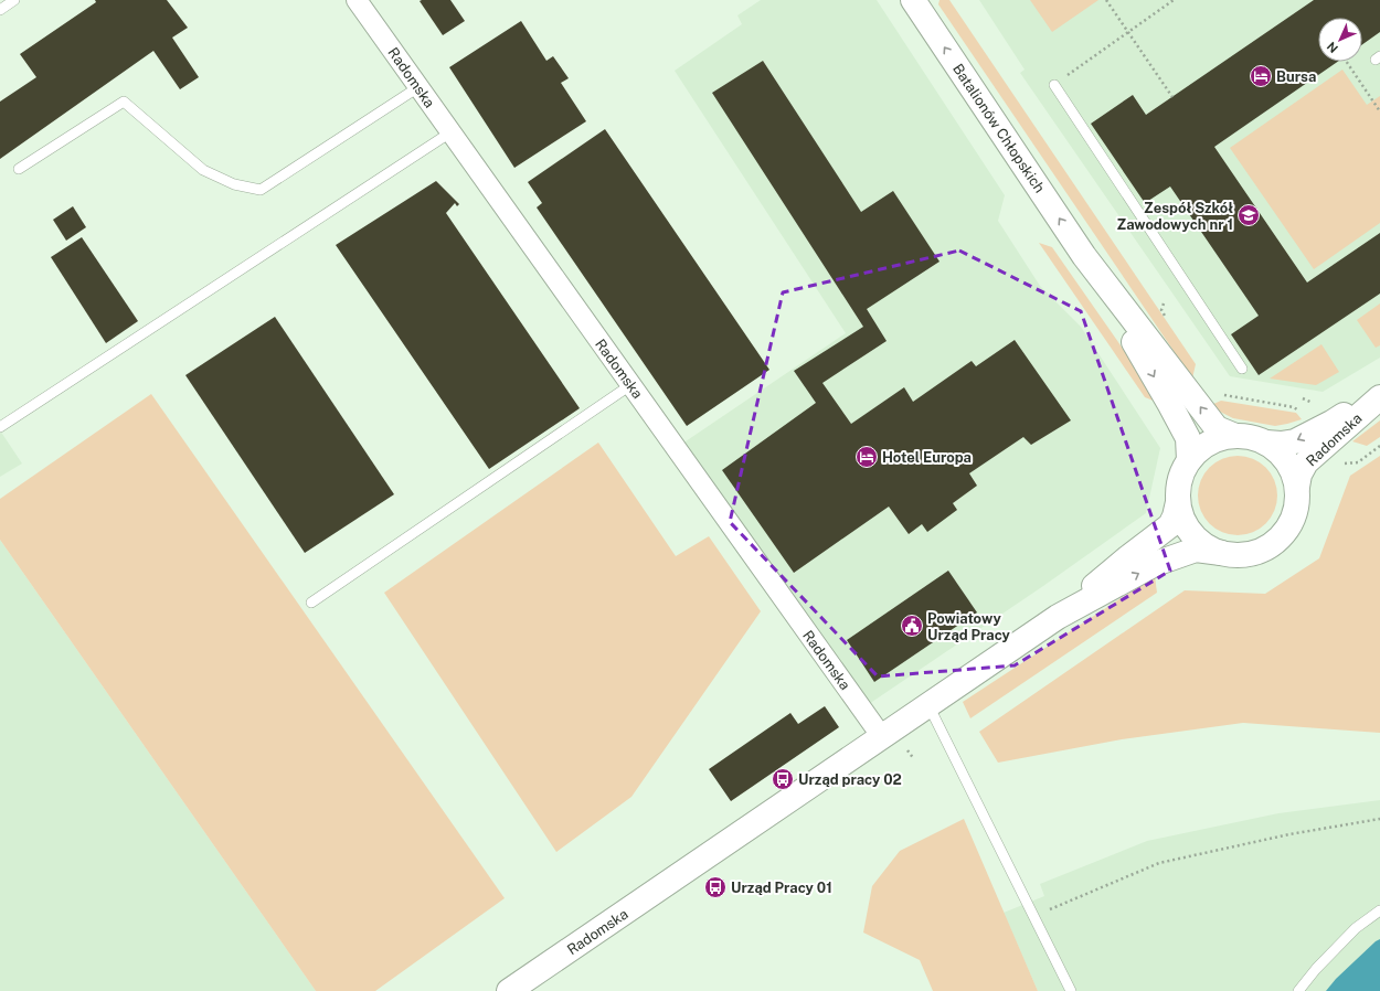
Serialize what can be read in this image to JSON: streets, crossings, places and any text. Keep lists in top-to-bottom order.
{
  "streets": {
    "street": ["Radomska", "Batalionów Chłopskich"]
  },
  "crossings": [
    ["Radomska", "Batalionów Chłopskich"]
  ],
  "places": {
    "hotel": ["Bursa", "Hotel Europa"],
    "school or university": ["Zespół Szkół Zawodowych nr 1"],
    "public building": ["Powiatowy Urząd Pracy"],
    "bus stop": ["Urząd pracy 02", "Urząd Pracy 01"]
  },
  "north": "bottom left"
}
